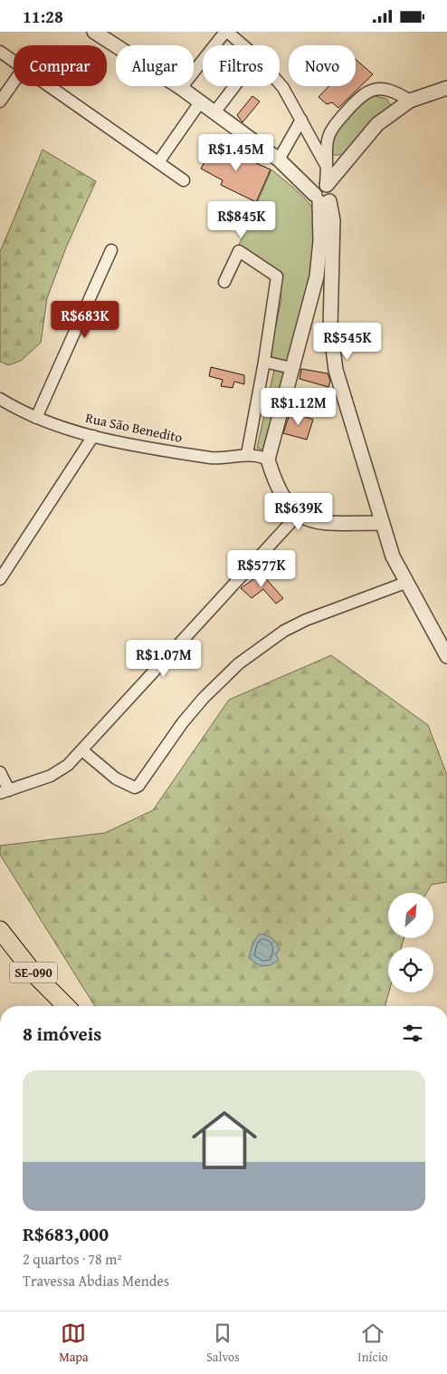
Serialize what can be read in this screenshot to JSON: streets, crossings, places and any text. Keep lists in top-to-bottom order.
{
  "streets": {
    "main road": ["SE-090"],
    "street": ["Rua São Benedito"]
  },
  "north": "top right",
  "page": {
    "status": "11:28",
    "chip": [
      "Comprar",
      "Alugar",
      "Filtros",
      "Novo"
    ],
    "price": [
      "R$1.45M",
      "R$845K",
      "R$683K",
      "R$545K",
      "R$1.12M",
      "R$639K",
      "R$577K",
      "R$1.07M"
    ],
    "heading": "8 imóveis",
    "list": [
      {
        "name": "R$683,000",
        "note": "2 quartos · 78 m² · Travessa Abdias Mendes"
      }
    ],
    "tabs": ["Mapa", "Salvos", "Início"]
  }
}
